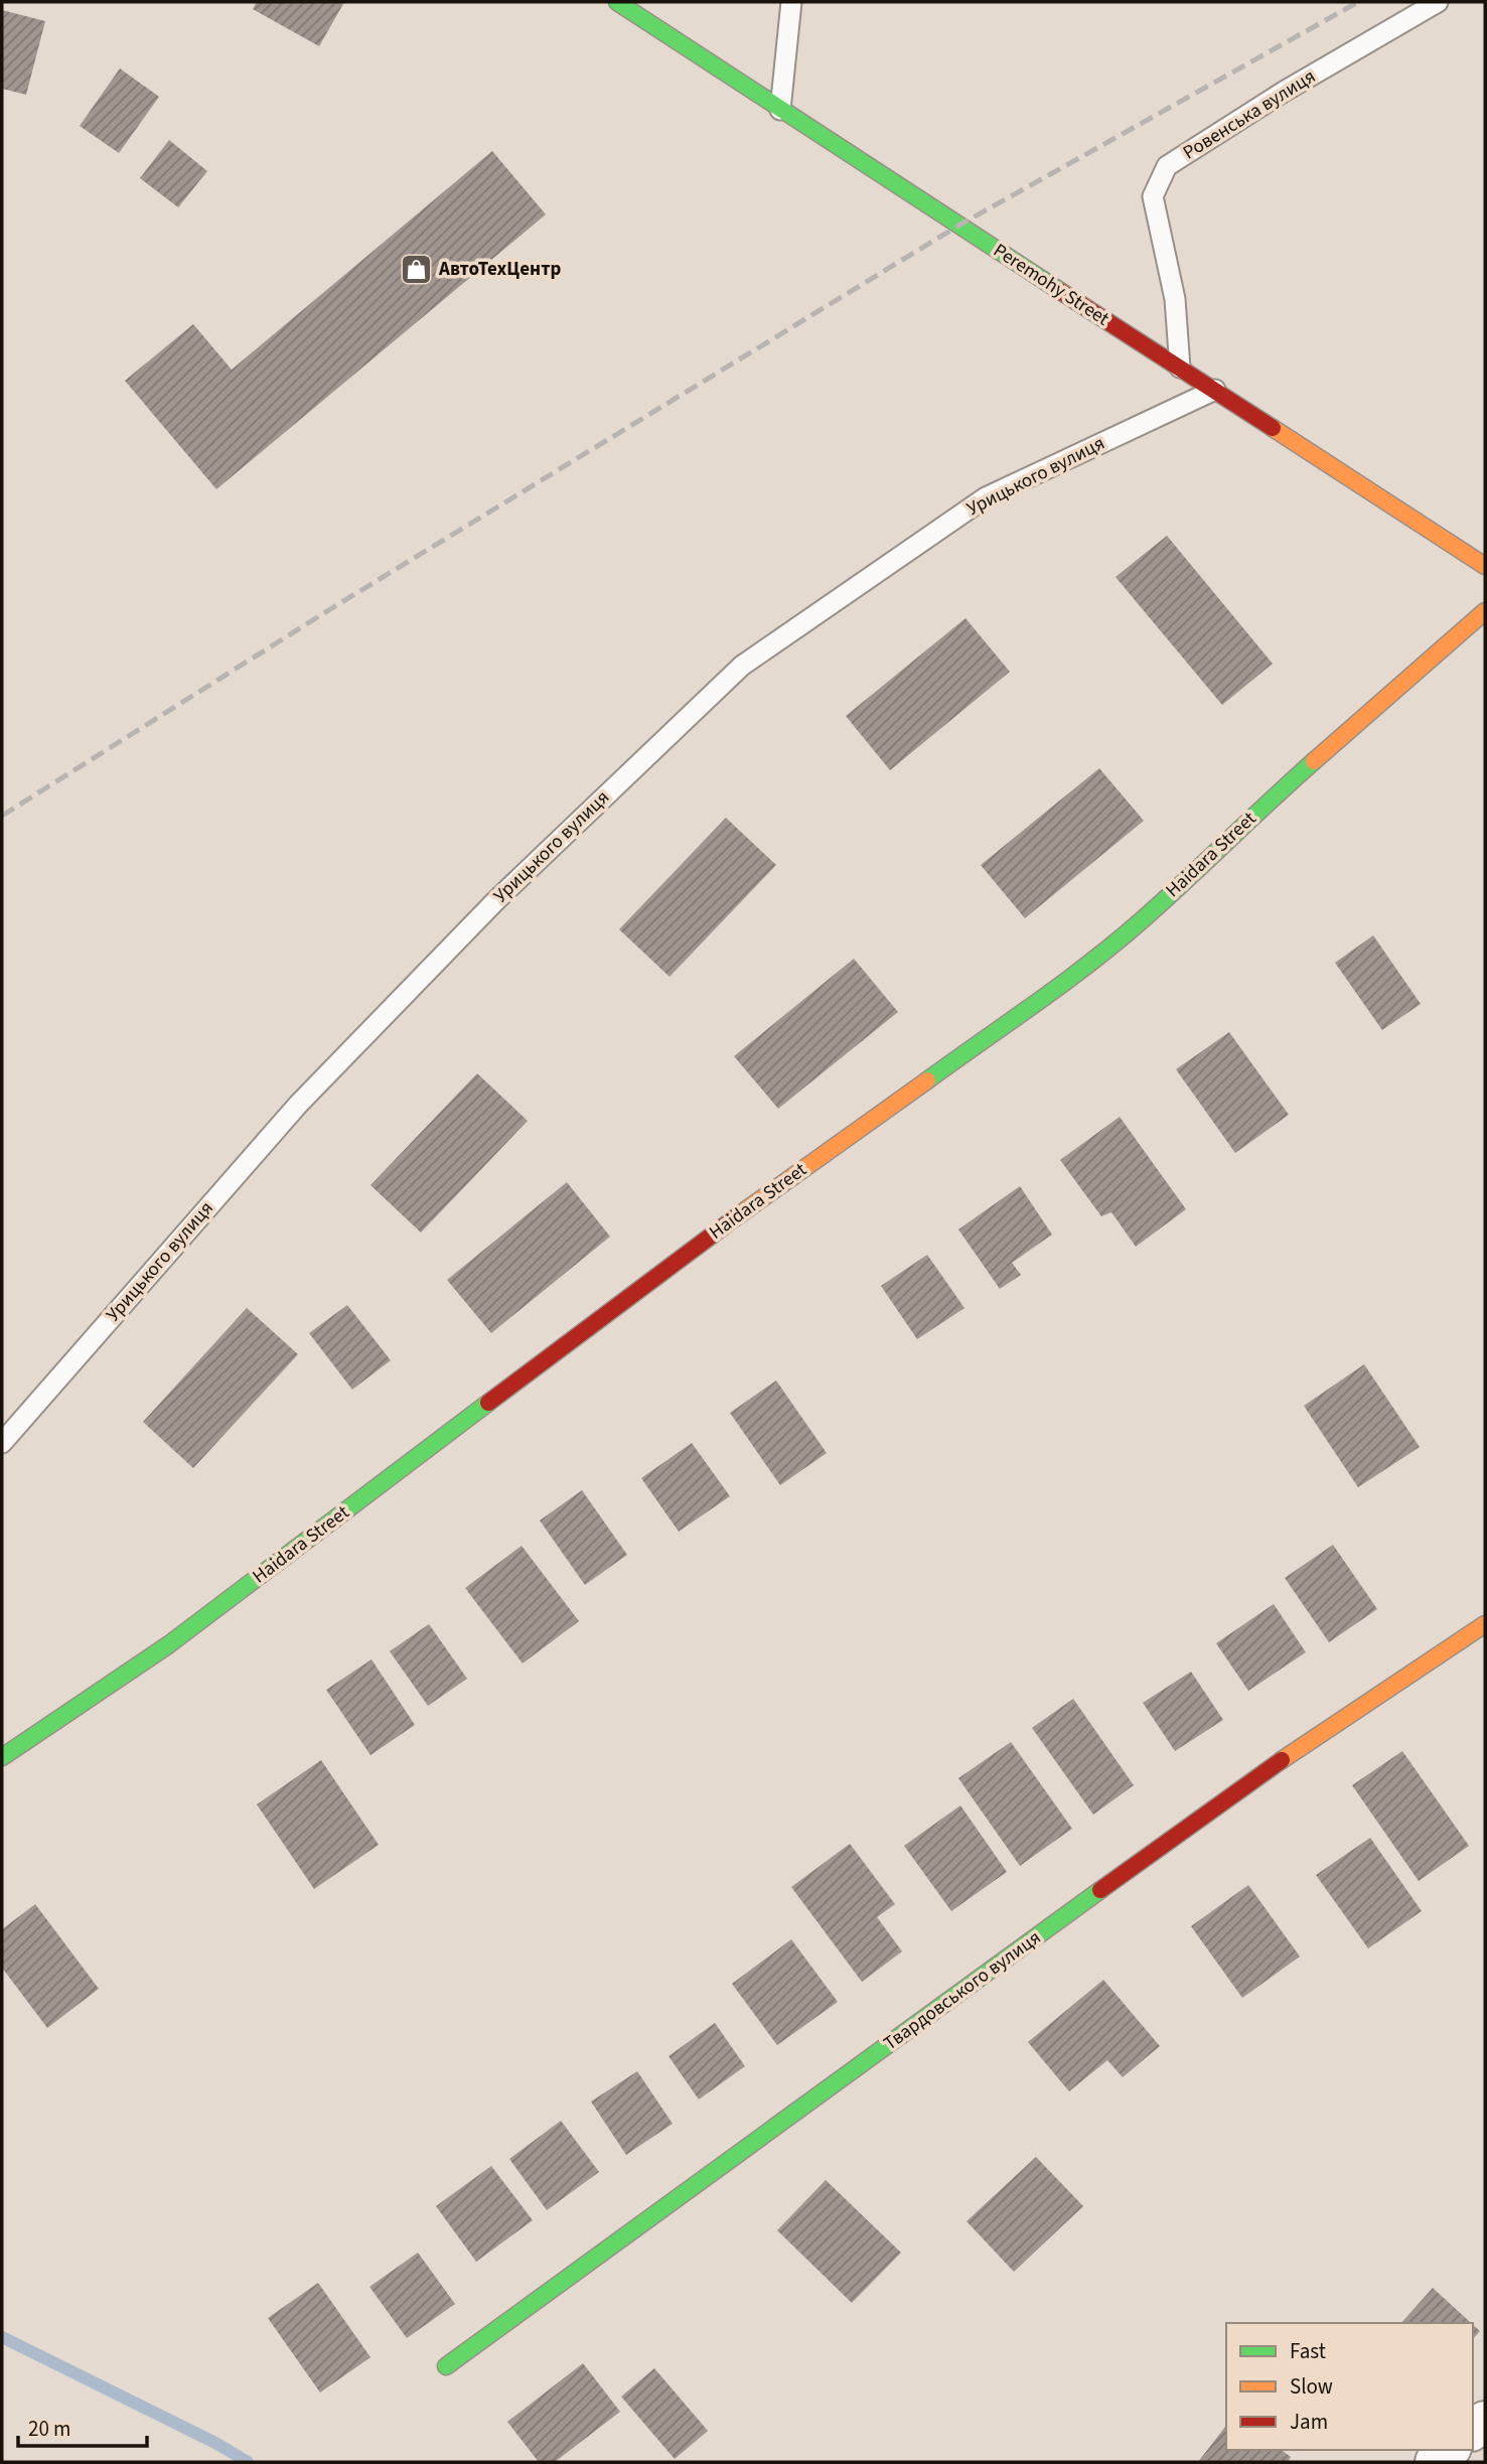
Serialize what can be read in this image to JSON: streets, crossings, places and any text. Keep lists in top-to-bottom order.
{
  "streets": {
    "street": ["Peremohy Street", "Haidara Street", "Твардовського вулиця"],
    "lane": ["Ровенська вулиця", "Урицького вулиця"]
  },
  "crossings": [
    ["Ровенська вулиця", "Peremohy Street"],
    ["Peremohy Street", "Урицького вулиця"]
  ],
  "places": {
    "shop": ["АвтоТехЦентр"]
  },
  "legend": ["Fast", "Slow", "Jam"],
  "scale_bar": "20 m"
}
